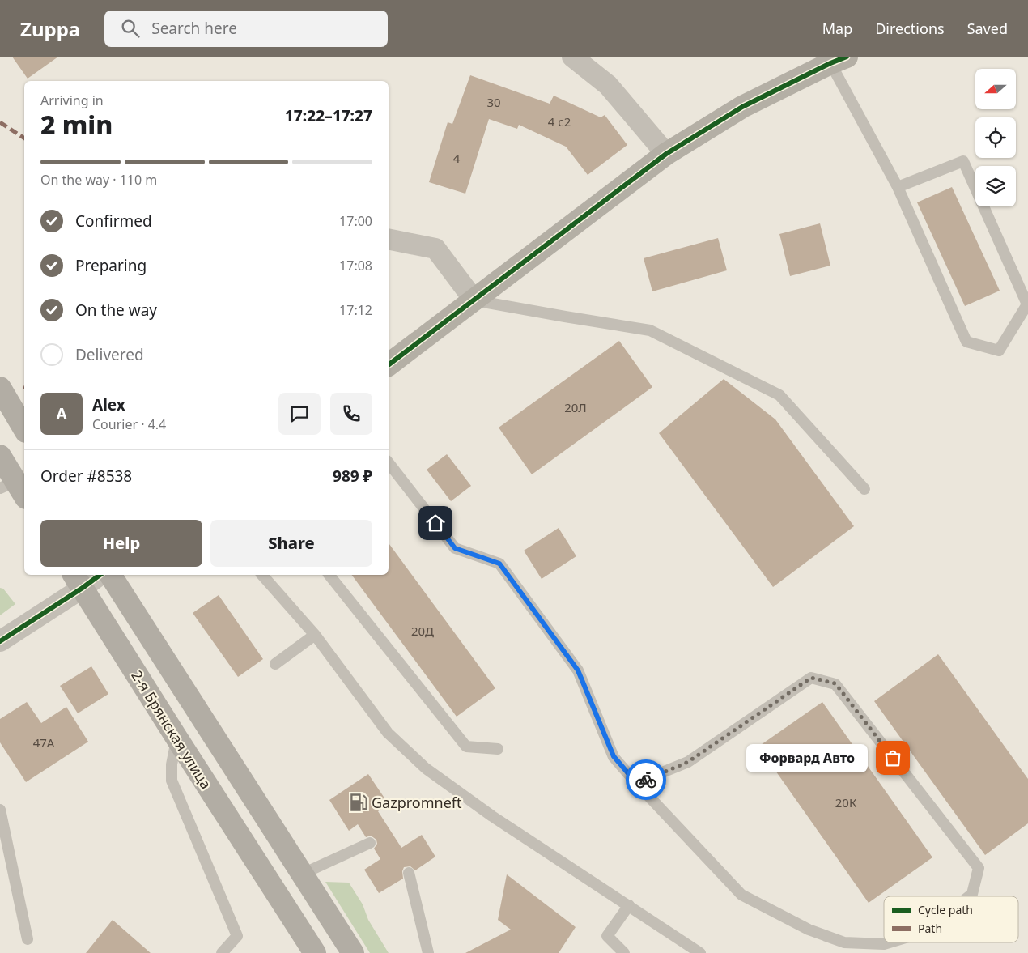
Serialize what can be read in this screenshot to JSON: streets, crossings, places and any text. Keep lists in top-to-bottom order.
{
  "streets": {
    "main road": ["2-я Брянская улица"]
  },
  "places": {
    "other": ["Форвард Авто"],
    "fuel station": ["Gazpromneft"]
  },
  "house_numbers": [
    "30",
    "4 с2",
    "4",
    "20Л",
    "20Д",
    "47А",
    "20К"
  ],
  "legend": ["Cycle path", "Path"],
  "north": "left",
  "page": {
    "header": "Zuppa",
    "search": "Search here",
    "nav": ["Map", "Directions", "Saved"],
    "heading": ["2 min", "Arriving in", "17:22–17:27"],
    "panel": [
      "Alex",
      "Courier · 4.4",
      "Order #8538",
      "989 ₽"
    ],
    "bar": "On the way · 110 m",
    "list": [
      ["Confirmed", "17:00"],
      ["Preparing", "17:08"],
      ["On the way", "17:12"],
      "Delivered"
    ],
    "round": "A",
    "buttons": ["Help", "Share"],
    "bubble": "Форвард Авто"
  }
}
